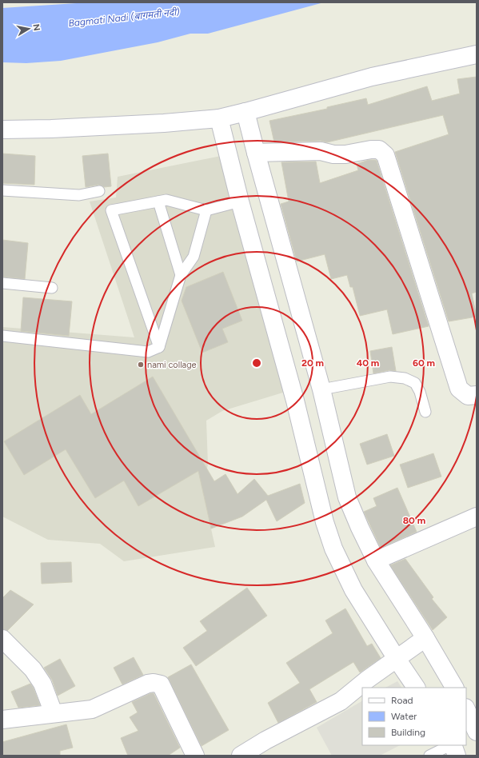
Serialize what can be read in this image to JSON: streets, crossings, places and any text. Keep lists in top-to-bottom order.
{
  "water": ["Bagmati Nadi (बागमती नदी)"],
  "places": ["nami collage"],
  "legend": ["Road", "Water", "Building"],
  "north": "right",
  "rings": [
    "20 m",
    "40 m",
    "60 m",
    "80 m"
  ]
}
